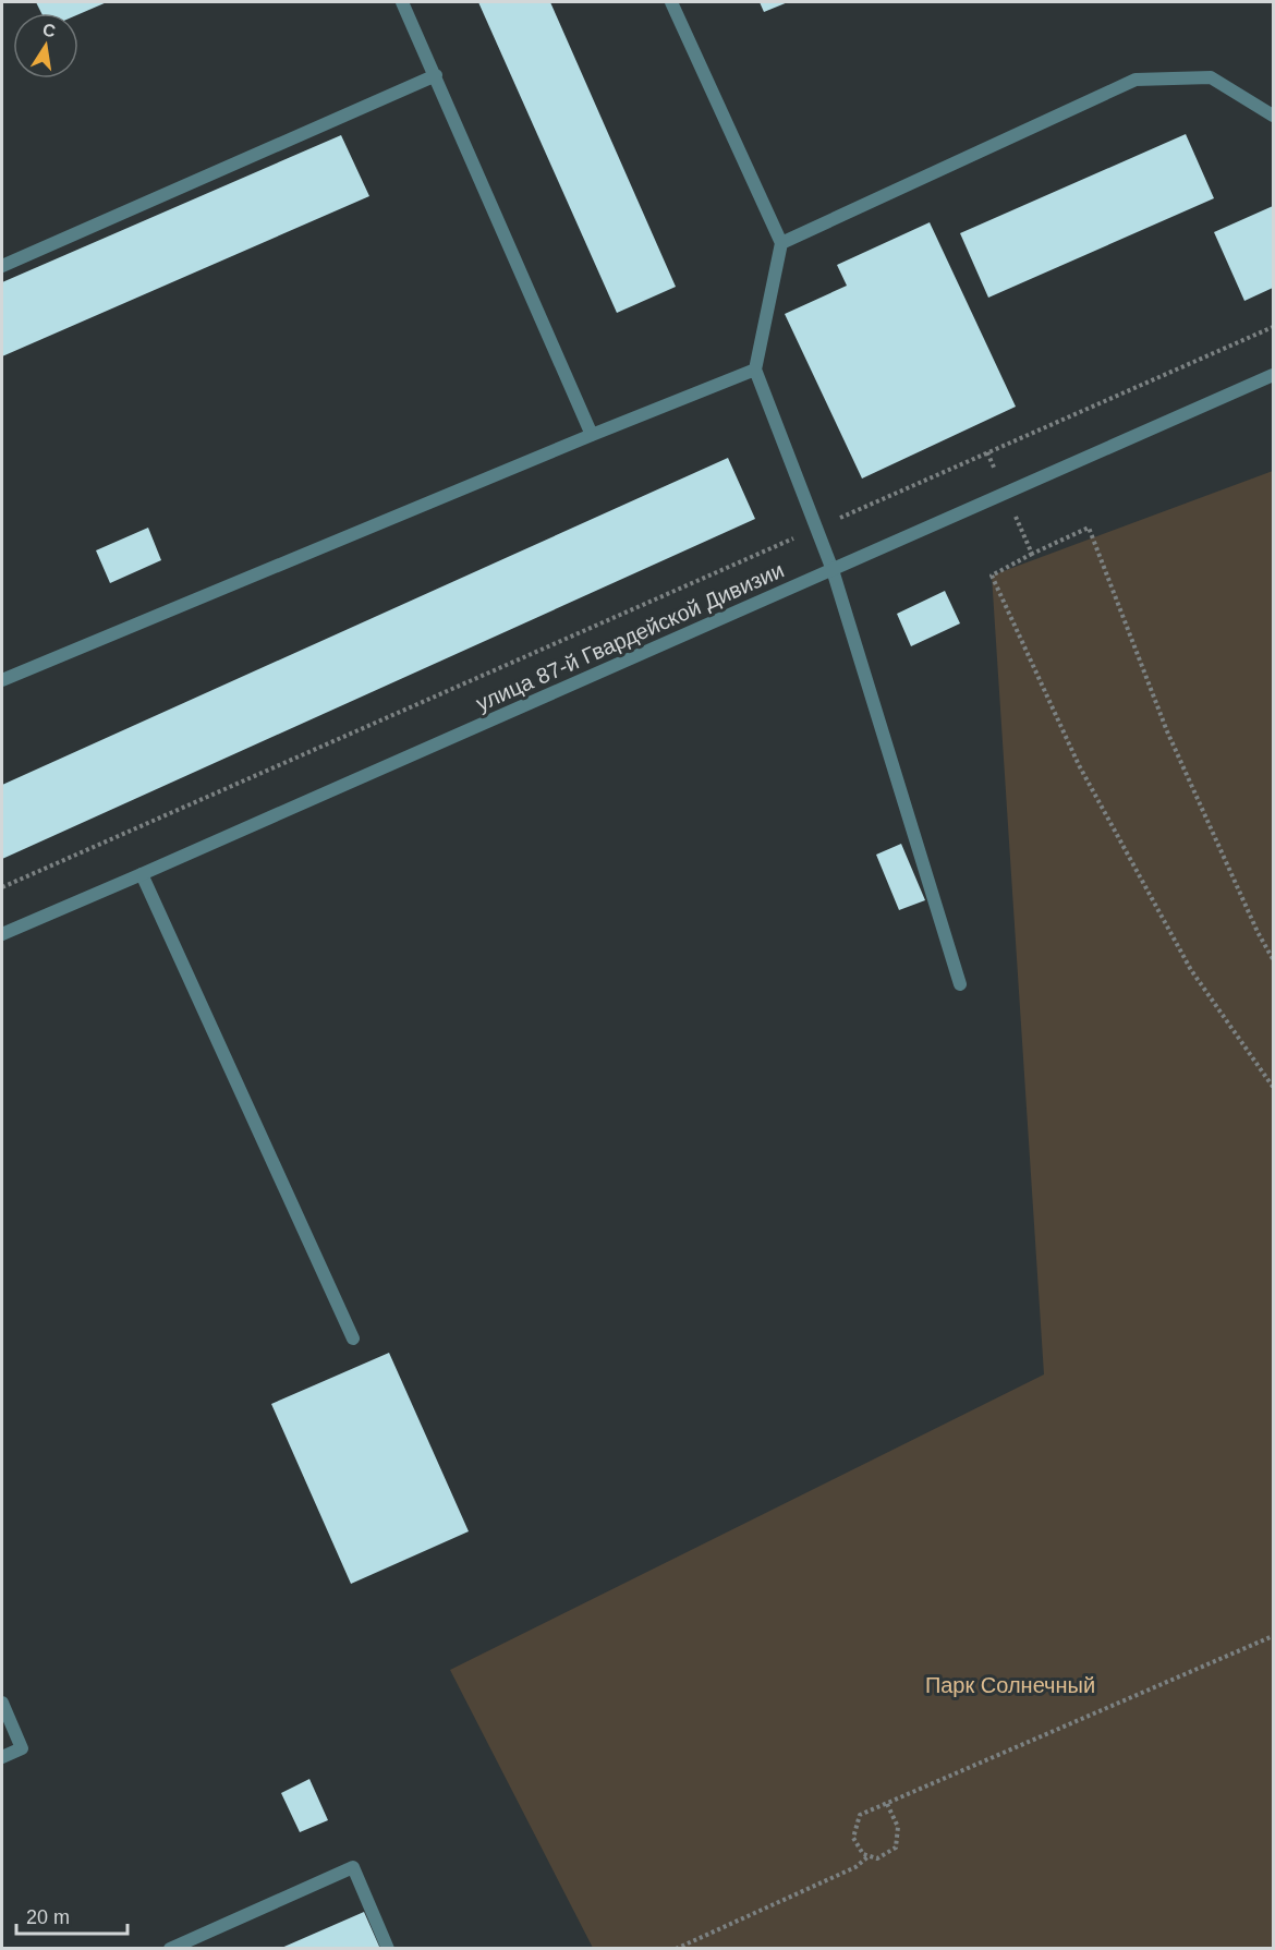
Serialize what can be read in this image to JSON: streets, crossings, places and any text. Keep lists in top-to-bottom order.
{
  "streets": {
    "street": ["улица 87-й Гвардейской Дивизии"]
  },
  "parks": ["Парк Солнечный"],
  "scale_bar": "20 m",
  "north": "top"
}
